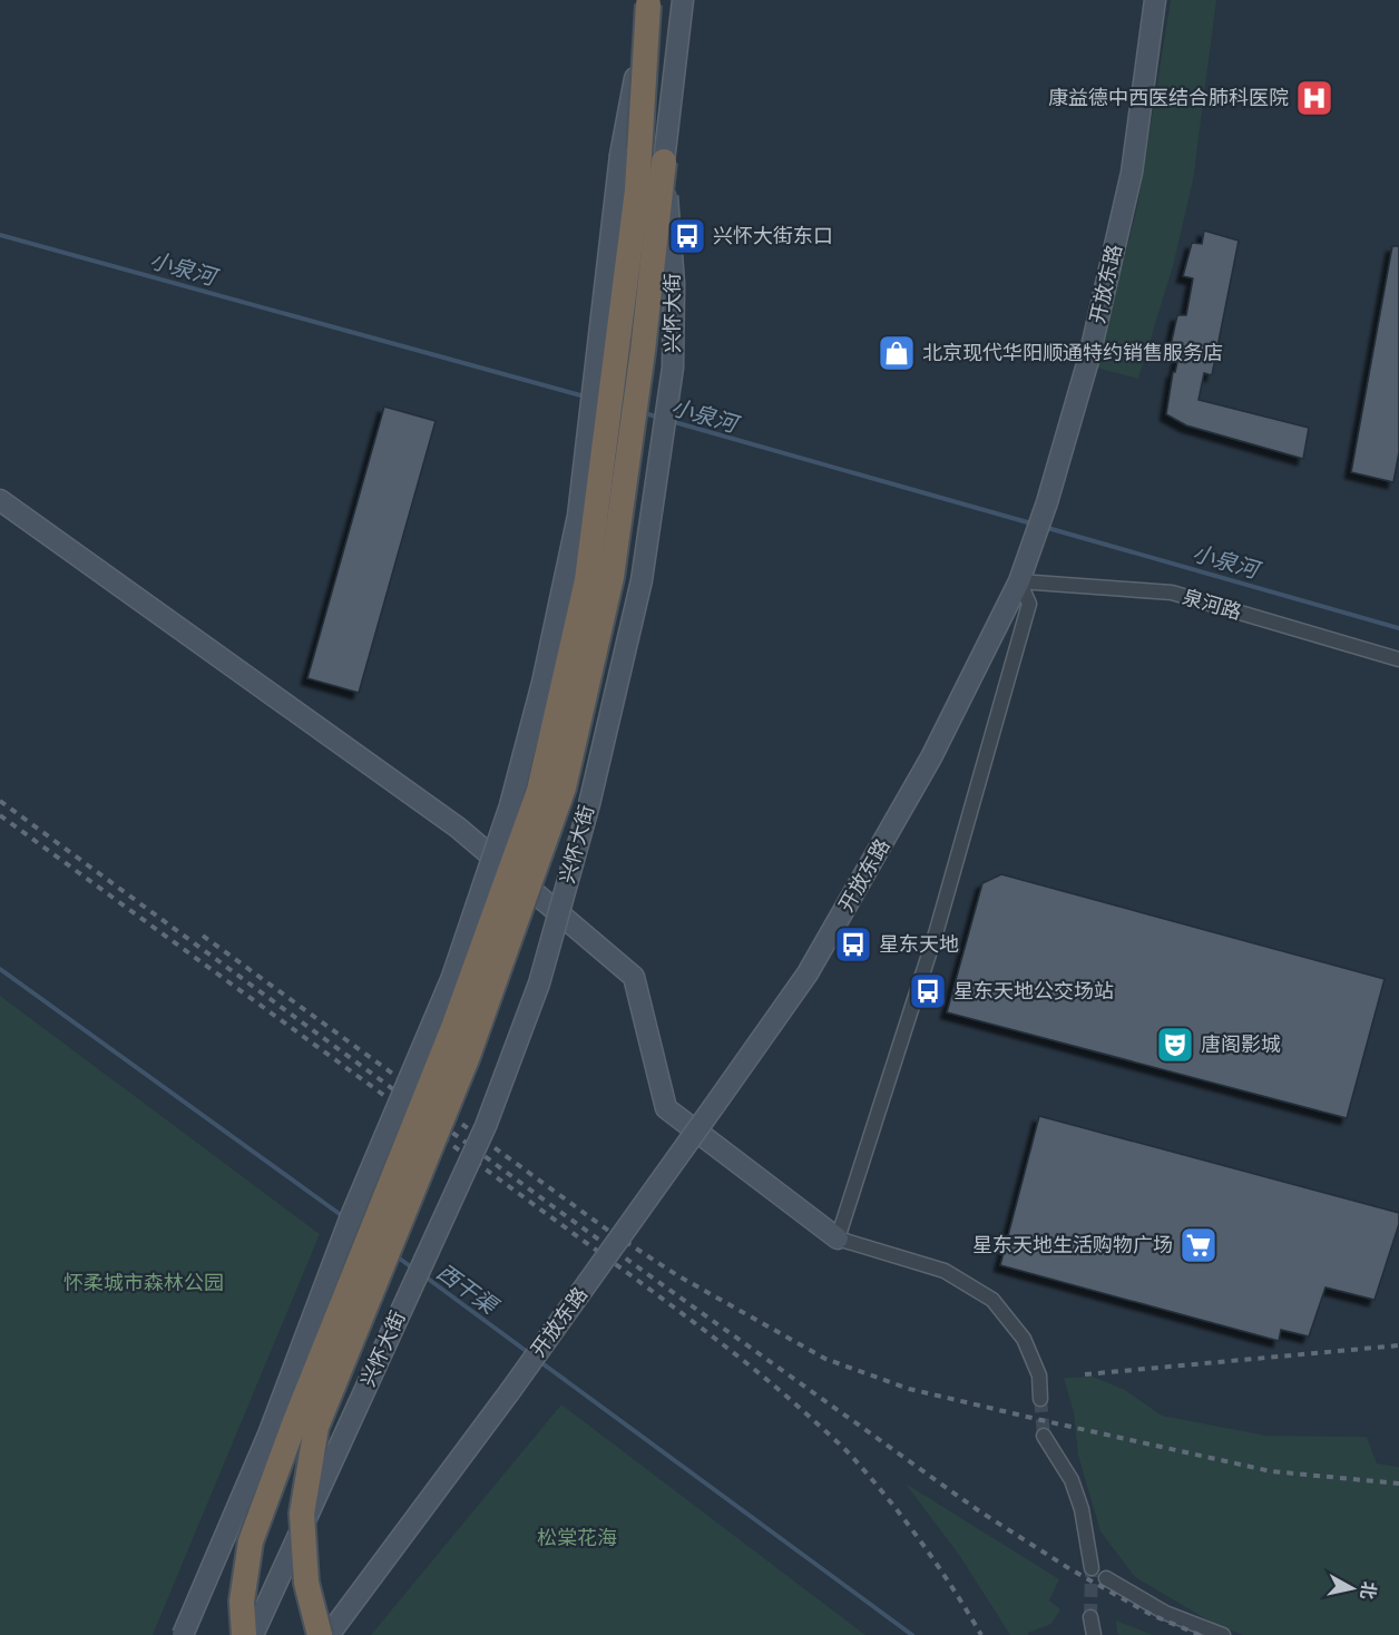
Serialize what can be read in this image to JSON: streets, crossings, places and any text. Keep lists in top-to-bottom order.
{
  "streets": {
    "main road": ["开放东路", "兴怀大街"],
    "street": ["泉河路"]
  },
  "crossings": [
    ["开放东路", "泉河路"]
  ],
  "water": ["小泉河", "西干渠"],
  "parks": ["怀柔城市森林公园", "松棠花海"],
  "places": {
    "hospital": ["康益德中西医结合肺科医院"],
    "bus stop": ["兴怀大街东口", "星东天地", "星东天地公交场站"],
    "shop": ["北京现代华阳顺通特约销售服务店"],
    "theatre": ["唐阁影城"],
    "supermarket": ["星东天地生活购物广场"]
  },
  "north": "right"
}
